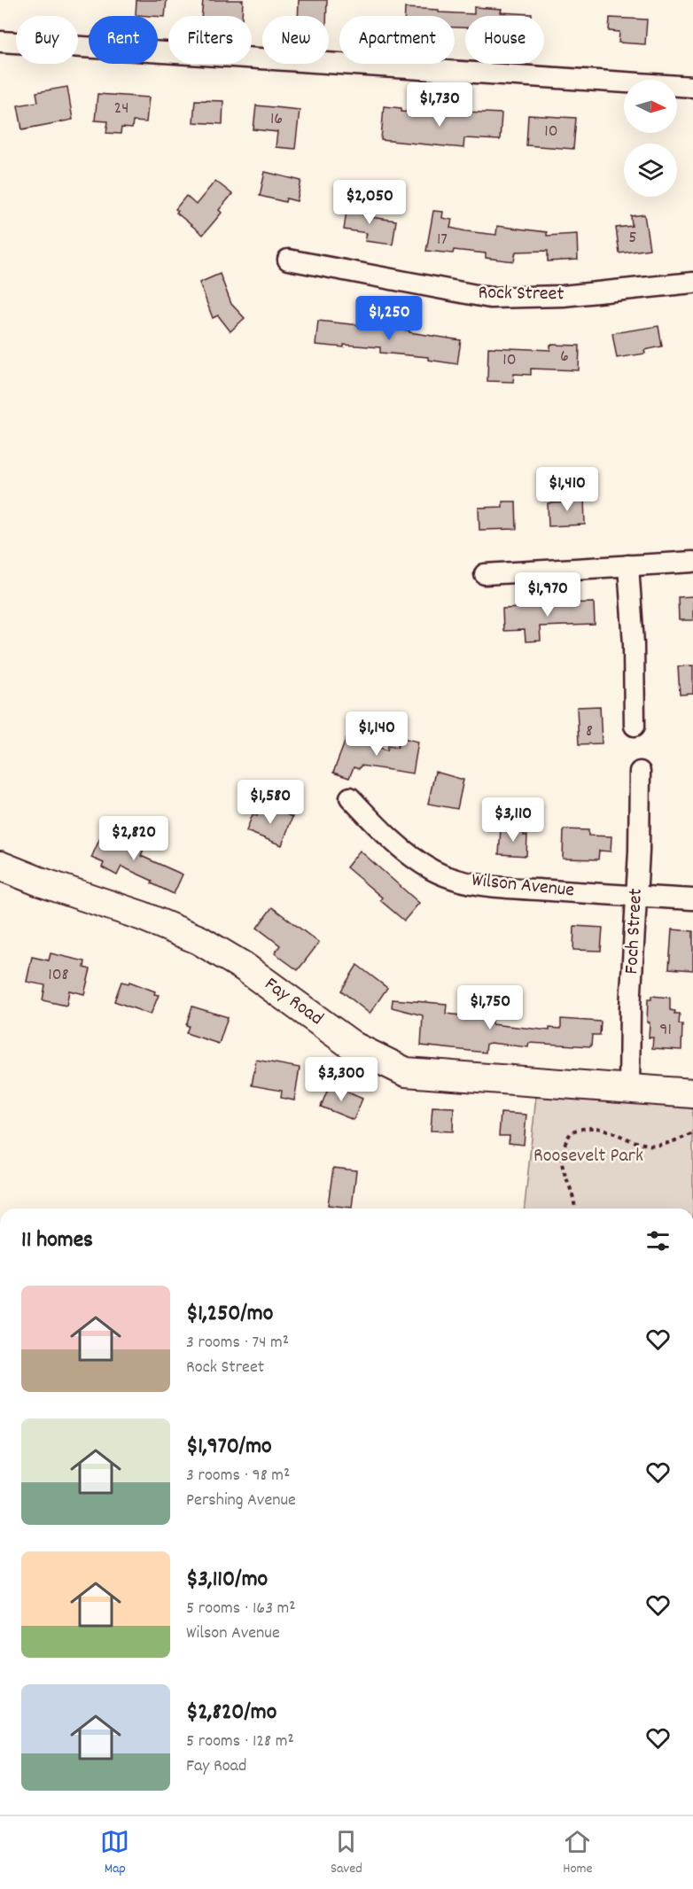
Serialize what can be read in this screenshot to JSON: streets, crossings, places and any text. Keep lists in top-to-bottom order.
{
  "streets": {
    "street": [
      "Rock Street",
      "Wilson Avenue",
      "Foch Street",
      "Fay Road"
    ]
  },
  "crossings": [
    ["Wilson Avenue", "Foch Street"],
    ["Foch Street", "Fay Road"]
  ],
  "parks": ["Roosevelt Park"],
  "house_numbers": [
    "24",
    "16",
    "10",
    "5",
    "17",
    "6",
    "10",
    "8",
    "108",
    "91"
  ],
  "north": "right",
  "page": {
    "chip": [
      "Buy",
      "Rent",
      "Filters",
      "New",
      "Apartment",
      "House"
    ],
    "price": [
      "$1,730",
      "$2,050",
      "$1,250",
      "$1,410",
      "$1,970",
      "$1,140",
      "$1,580",
      "$3,110",
      "$2,820",
      "$1,750",
      "$3,300"
    ],
    "heading": "11 homes",
    "list": [
      {
        "name": "$1,250/mo",
        "note": "3 rooms · 74 m² · Rock Street"
      },
      {
        "name": "$1,970/mo",
        "note": "3 rooms · 98 m² · Pershing Avenue"
      },
      {
        "name": "$3,110/mo",
        "note": "5 rooms · 163 m² · Wilson Avenue"
      },
      {
        "name": "$2,820/mo",
        "note": "5 rooms · 128 m² · Fay Road"
      }
    ],
    "tabs": ["Map", "Saved", "Home"]
  }
}
